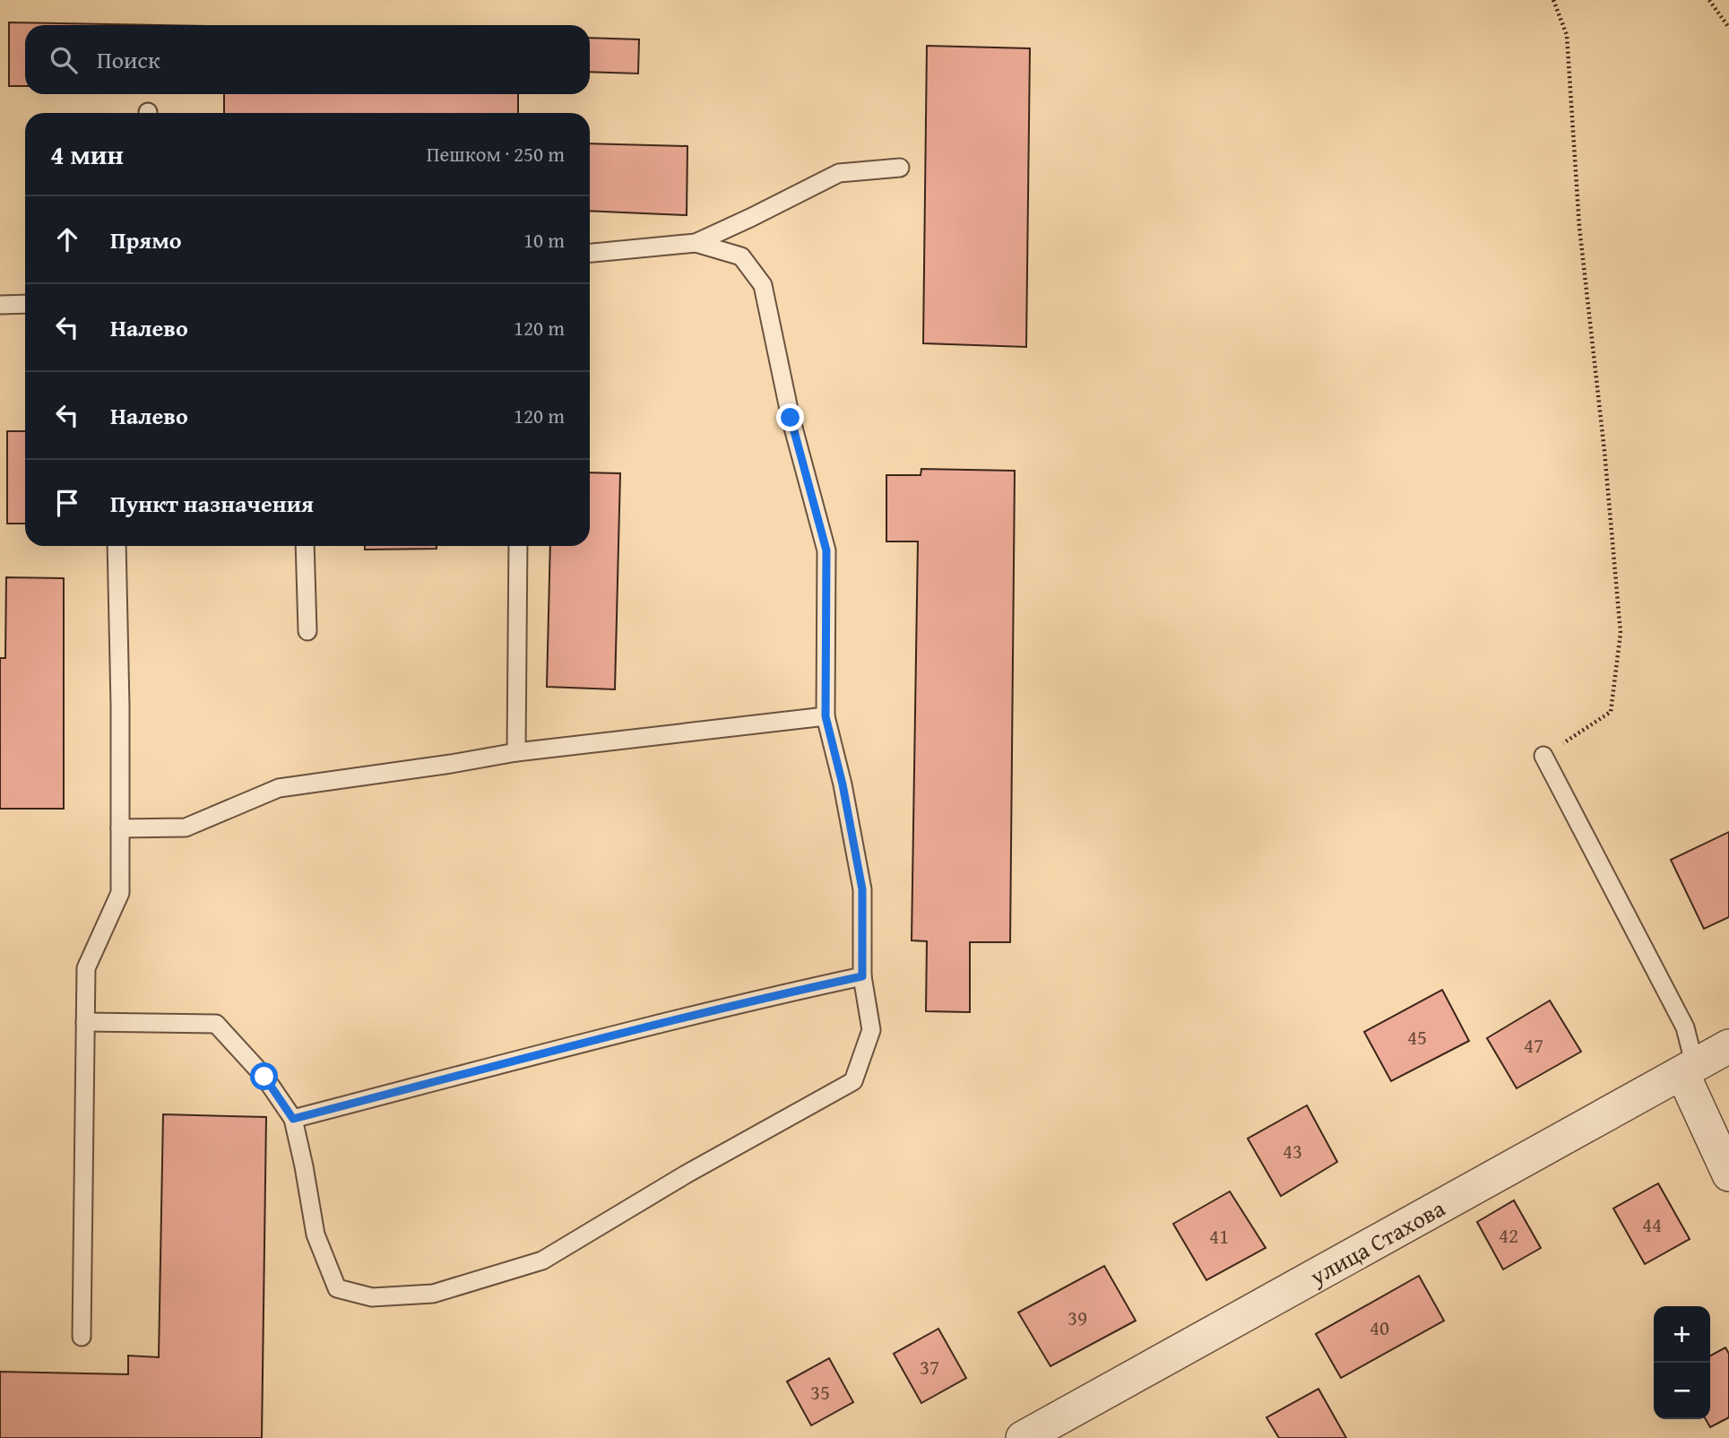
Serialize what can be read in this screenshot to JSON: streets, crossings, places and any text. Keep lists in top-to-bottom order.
{
  "streets": {
    "street": ["улица Стахова"]
  },
  "house_numbers": [
    "45",
    "47",
    "43",
    "44",
    "42",
    "41",
    "39",
    "40",
    "37",
    "35"
  ],
  "page": {
    "search": "Поиск",
    "heading": ["4 мин", "Пешком · 250 m"],
    "list": [
      ["Прямо", "10 m"],
      ["Налево", "120 m"],
      ["Налево", "120 m"],
      "Пункт назначения"
    ],
    "map_buttons": ["+", "−"]
  }
}
